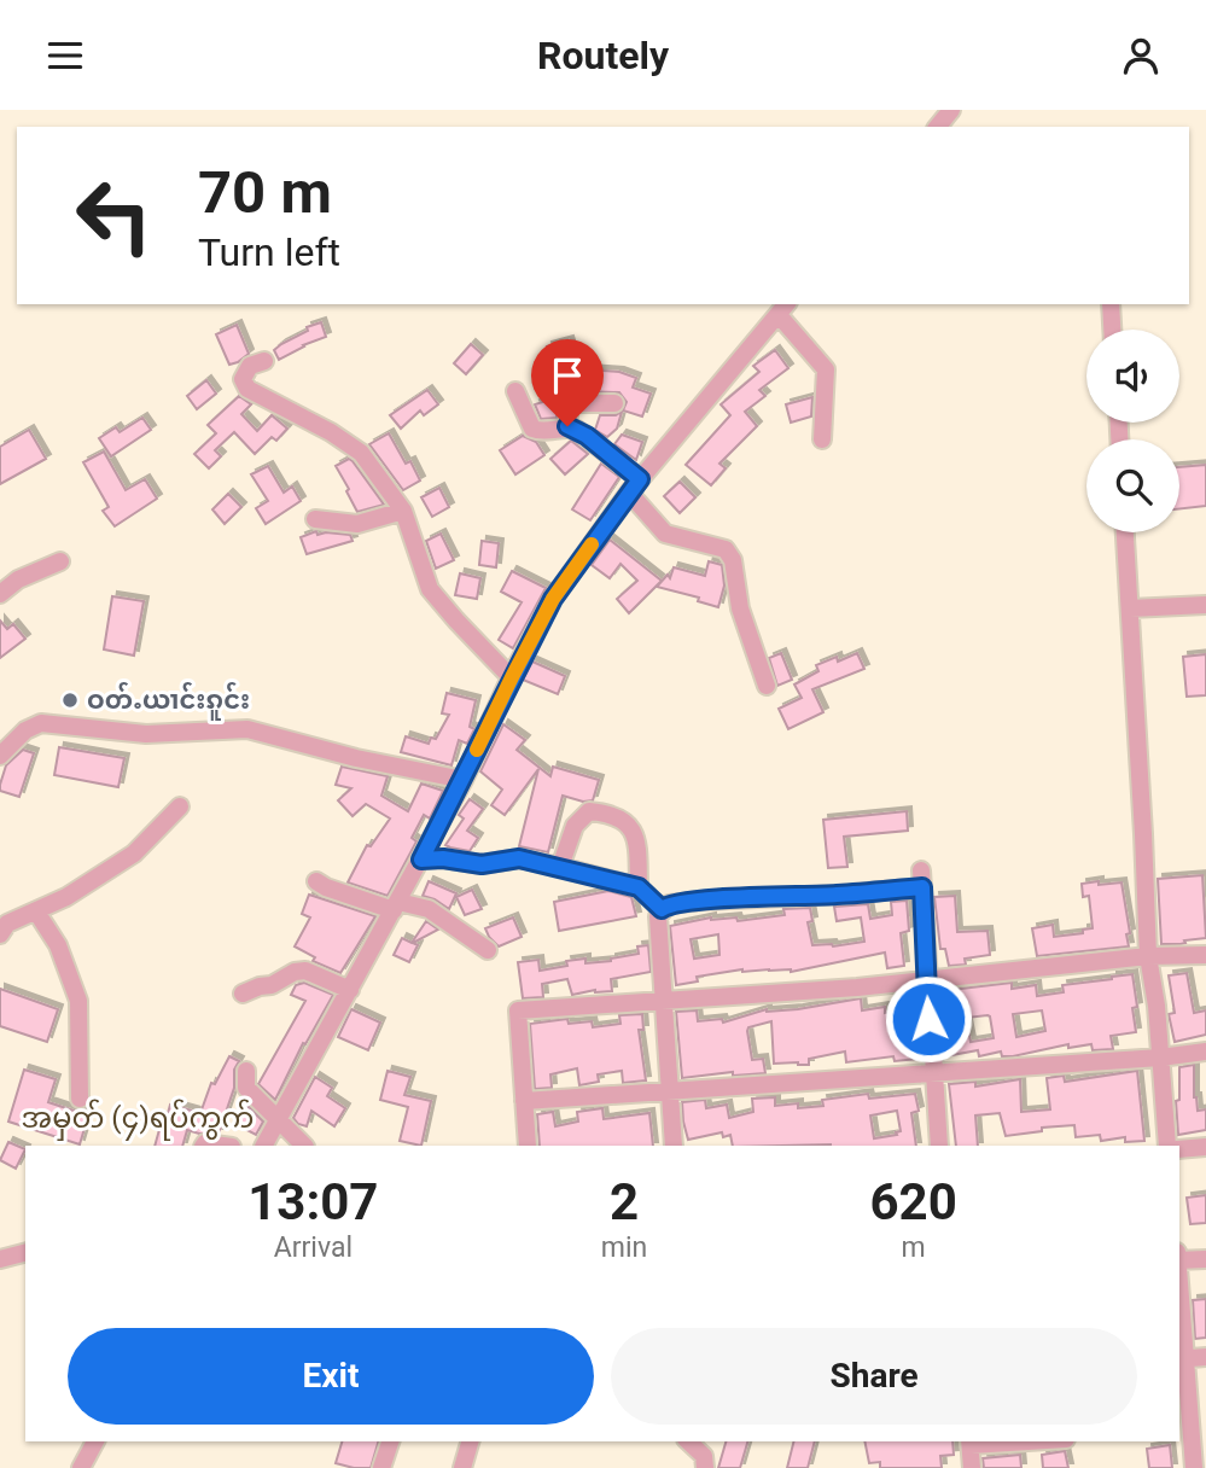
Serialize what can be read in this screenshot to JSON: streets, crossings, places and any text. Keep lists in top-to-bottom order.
{
  "districts": ["အမှတ် (၄)ရပ်ကွက်"],
  "places": ["ဝတ်ႉယၢင်းၵူင်း"],
  "page": {
    "header": "Routely",
    "turn": ["70 m", "Turn left"],
    "eta": [
      "13:07",
      "Arrival",
      "2",
      "min",
      "620",
      "m"
    ],
    "buttons": ["Exit", "Share"]
  }
}
